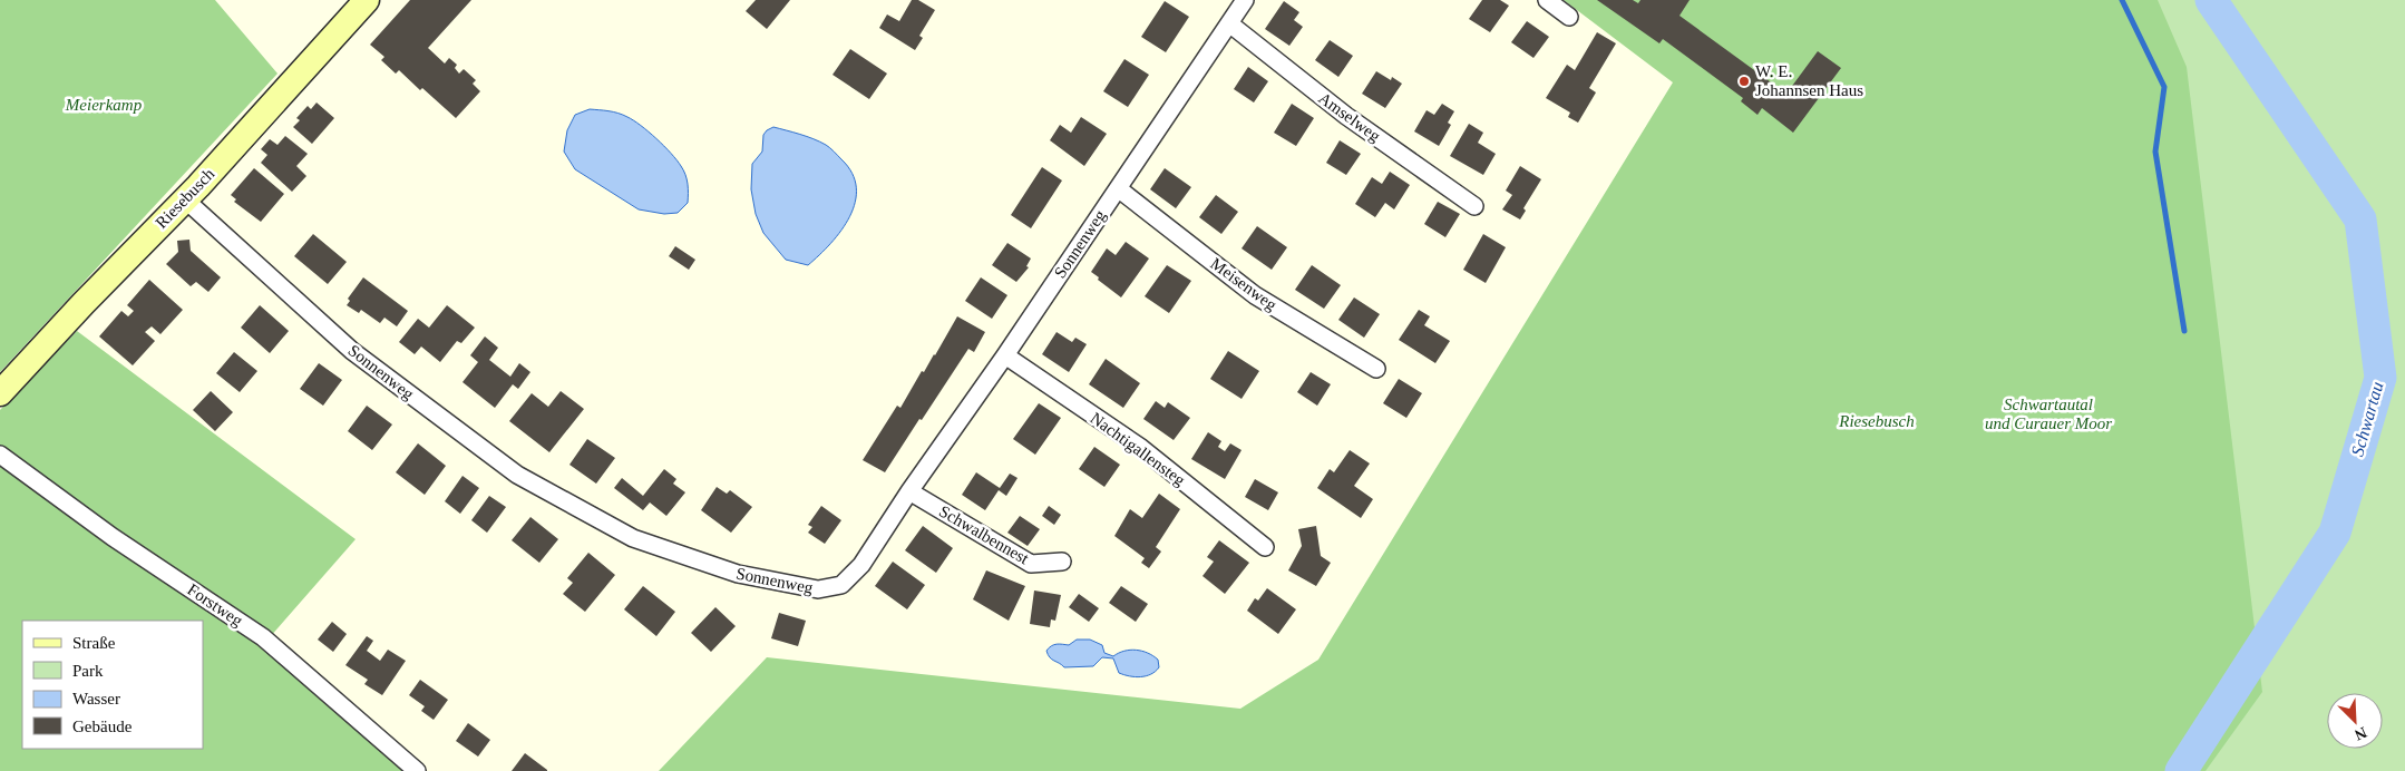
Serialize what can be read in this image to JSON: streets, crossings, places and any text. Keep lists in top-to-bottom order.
{
  "streets": {
    "main road": ["Riesebusch"],
    "street": [
      "Amselweg",
      "Sonnenweg",
      "Meisenweg",
      "Nachtigallensteg",
      "Schwalbennest",
      "Forstweg"
    ]
  },
  "crossings": [
    ["Amselweg", "Sonnenweg"],
    ["Riesebusch", "Sonnenweg"],
    ["Sonnenweg", "Meisenweg"],
    ["Sonnenweg", "Nachtigallensteg"],
    ["Sonnenweg", "Schwalbennest"]
  ],
  "water": ["Schwartau"],
  "parks": ["Meierkamp", "Schwartautal und Curauer Moor", "Riesebusch"],
  "places": ["W. E. Johannsen Haus"],
  "legend": [
    "Straße",
    "Park",
    "Wasser",
    "Gebäude"
  ],
  "north": "bottom right"
}
